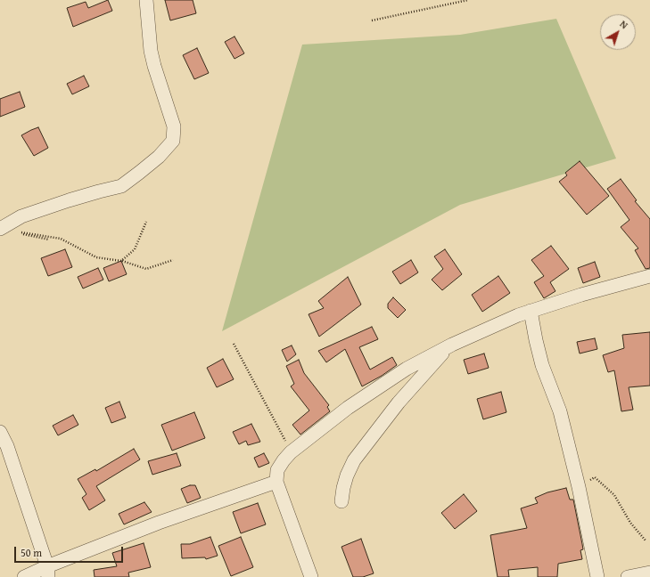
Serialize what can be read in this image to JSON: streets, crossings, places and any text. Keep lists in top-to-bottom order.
{
  "scale_bar": "50 m",
  "north": "top right"
}
